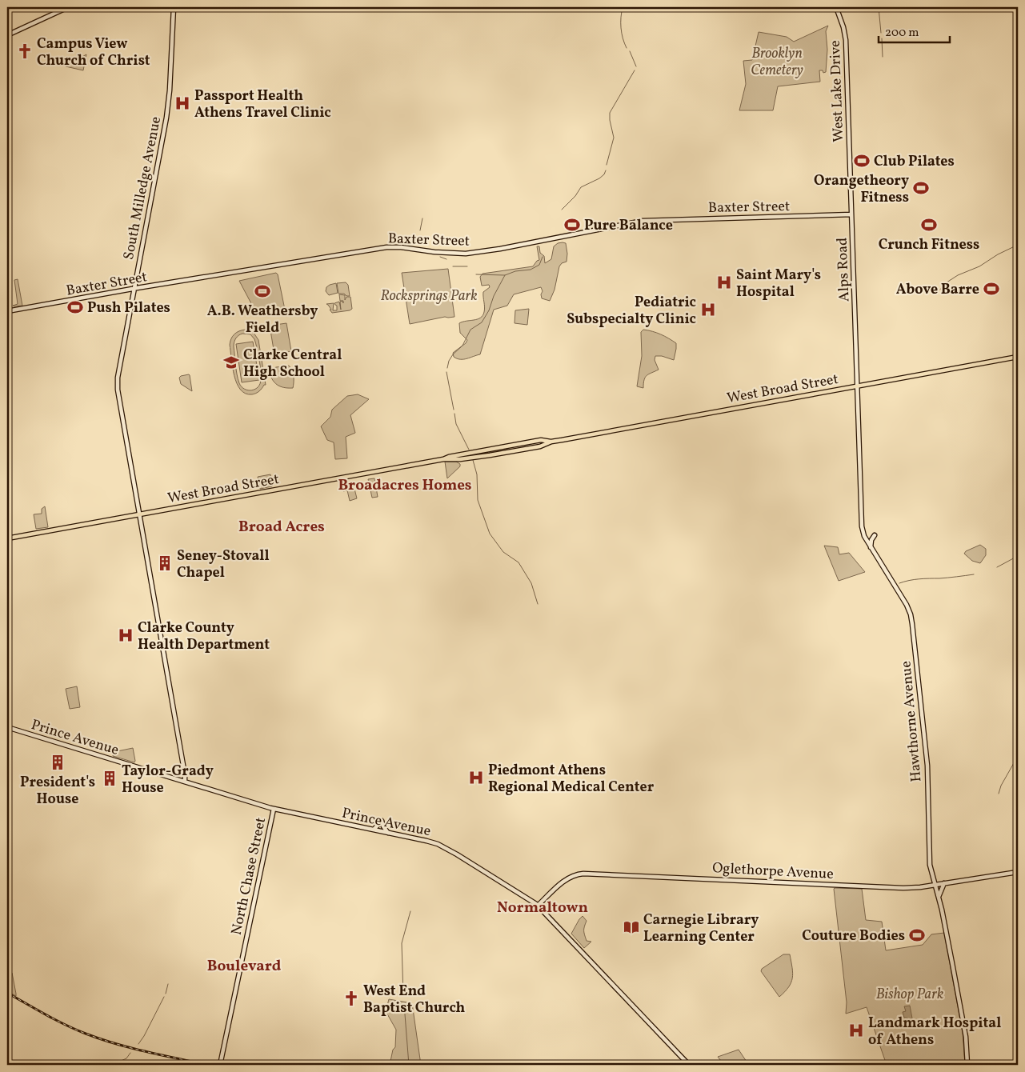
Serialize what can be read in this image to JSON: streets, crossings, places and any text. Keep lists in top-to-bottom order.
{
  "streets": {
    "main road": [
      "West Lake Drive",
      "South Milledge Avenue",
      "Baxter Street",
      "Alps Road",
      "West Broad Street",
      "Hawthorne Avenue",
      "Prince Avenue",
      "Oglethorpe Avenue",
      "North Chase Street"
    ]
  },
  "crossings": [
    ["West Lake Drive", "Alps Road"],
    ["South Milledge Avenue", "Baxter Street"],
    ["South Milledge Avenue", "West Broad Street"],
    ["South Milledge Avenue", "Prince Avenue"],
    ["Baxter Street", "Alps Road"],
    ["Alps Road", "West Broad Street"],
    ["Alps Road", "Hawthorne Avenue"],
    ["West Broad Street", "Hawthorne Avenue"],
    ["Hawthorne Avenue", "Oglethorpe Avenue"],
    ["Prince Avenue", "Oglethorpe Avenue"],
    ["Prince Avenue", "North Chase Street"]
  ],
  "districts": [
    "Broadacres Homes",
    "Broad Acres",
    "Normaltown",
    "Boulevard"
  ],
  "parks": ["Brooklyn Cemetery", "Rocksprings Park", "Bishop Park"],
  "places": {
    "church": ["Campus View Church of Christ", "West End Baptist Church"],
    "hospital": [
      "Passport Health Athens Travel Clinic",
      "Saint Mary's Hospital",
      "Pediatric Subspecialty Clinic",
      "Clarke County Health Department",
      "Piedmont Athens Regional Medical Center",
      "Landmark Hospital of Athens"
    ],
    "sports": [
      "Club Pilates",
      "Orangetheory Fitness",
      "Pure Balance",
      "Crunch Fitness",
      "Above Barre",
      "A.B. Weathersby Field",
      "Push Pilates",
      "Couture Bodies"
    ],
    "school or university": ["Clarke Central High School"],
    "building": ["Seney-Stovall Chapel", "President's House", "Taylor-Grady House"],
    "library": ["Carnegie Library Learning Center"]
  },
  "scale_bar": "200 m"
}
